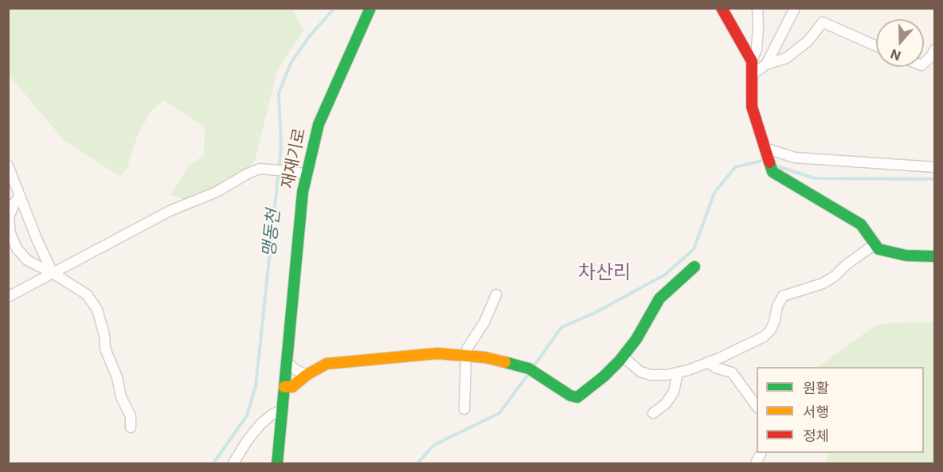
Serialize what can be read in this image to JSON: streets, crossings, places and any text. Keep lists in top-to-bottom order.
{
  "streets": {
    "street": ["재재기로"]
  },
  "districts": ["차산리"],
  "water": ["맹동천"],
  "legend": ["원활", "서행", "정체"],
  "north": "bottom"
}
